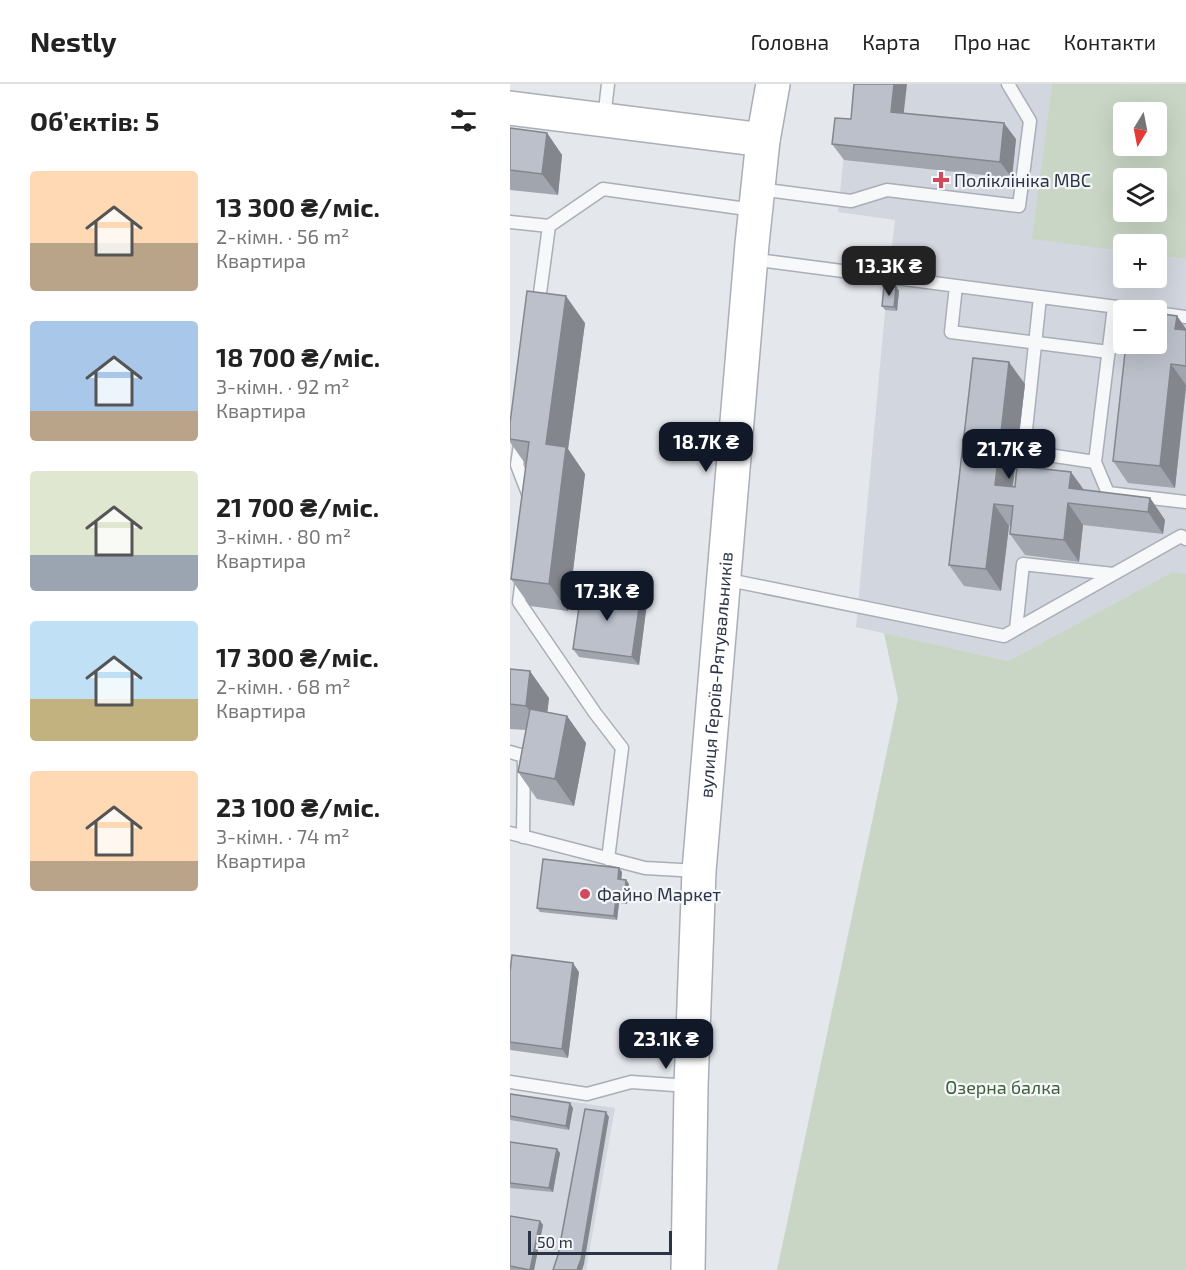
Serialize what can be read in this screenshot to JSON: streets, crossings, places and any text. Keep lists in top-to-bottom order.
{
  "streets": {
    "main road": ["вулиця Героїв-Рятувальників"]
  },
  "parks": ["Озерна балка"],
  "places": {
    "health": ["Поліклініка МВС"],
    "other": ["Файно Маркет"]
  },
  "scale_bar": "50 m",
  "north": "bottom",
  "page": {
    "header": "Nestly",
    "nav": [
      "Головна",
      "Карта",
      "Про нас",
      "Контакти"
    ],
    "heading": "Об’єктів: 5",
    "map_buttons": ["+", "−"],
    "list": [
      {
        "name": "13 300 ₴/міс.",
        "note": "2-кімн. · 56 m² · Квартира"
      },
      {
        "name": "18 700 ₴/міс.",
        "note": "3-кімн. · 92 m² · Квартира"
      },
      {
        "name": "21 700 ₴/міс.",
        "note": "3-кімн. · 80 m² · Квартира"
      },
      {
        "name": "17 300 ₴/міс.",
        "note": "2-кімн. · 68 m² · Квартира"
      },
      {
        "name": "23 100 ₴/міс.",
        "note": "3-кімн. · 74 m² · Квартира"
      }
    ],
    "price": [
      "13.3K ₴",
      "18.7K ₴",
      "21.7K ₴",
      "17.3K ₴",
      "23.1K ₴"
    ],
    "scale": "50 m"
  }
}
